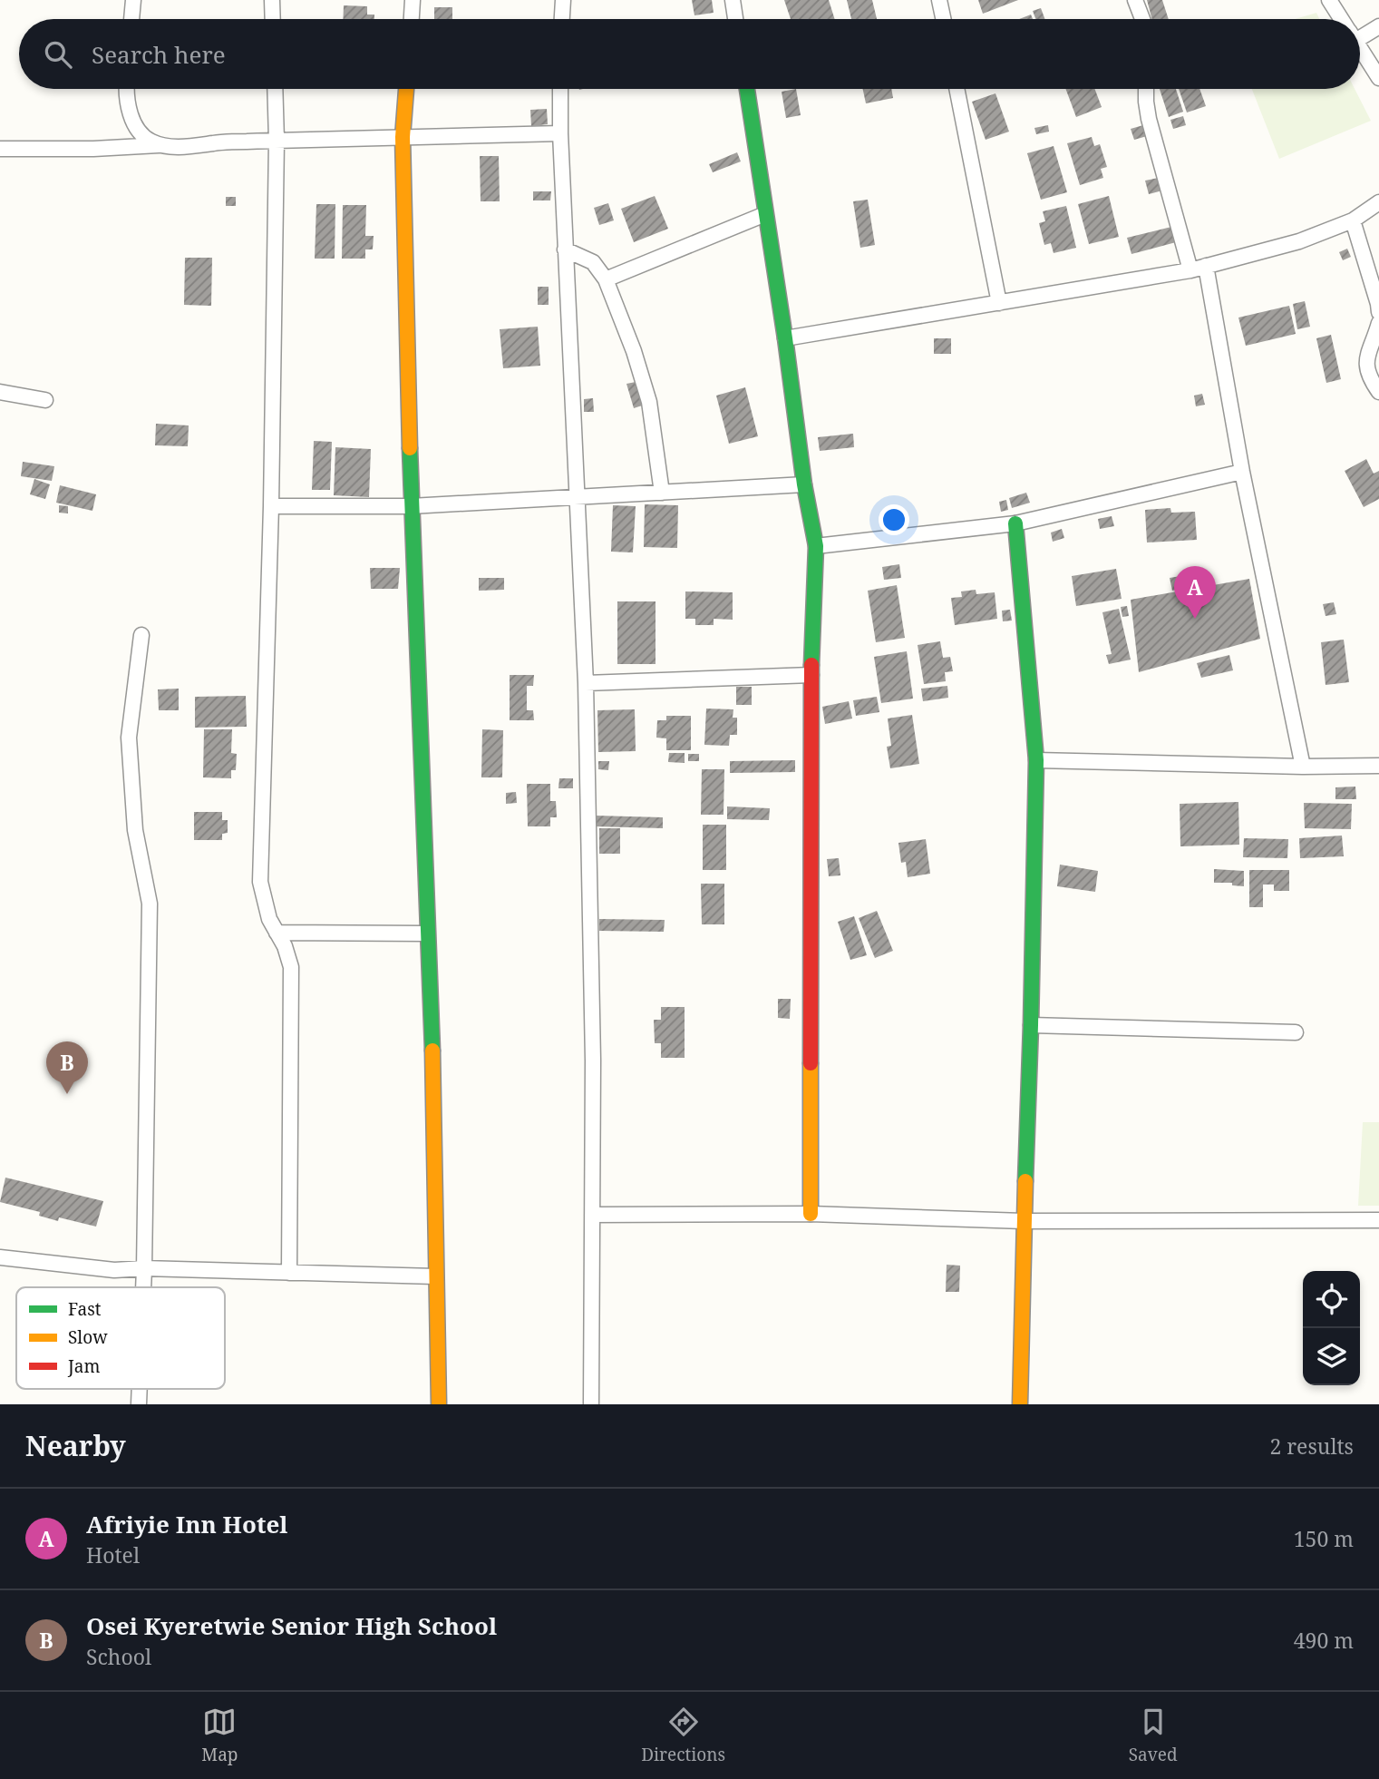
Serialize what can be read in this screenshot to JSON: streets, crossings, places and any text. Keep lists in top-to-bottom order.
{
  "legend": ["Fast", "Slow", "Jam"],
  "page": {
    "search": "Search here",
    "pins": ["A", "B"],
    "heading": ["Nearby", "2 results"],
    "list": [
      {
        "mark": "A",
        "name": "Afriyie Inn Hotel",
        "note": "Hotel",
        "value": "150 m"
      },
      {
        "mark": "B",
        "name": "Osei Kyeretwie Senior High School",
        "note": "School",
        "value": "490 m"
      }
    ],
    "nav": ["Map", "Directions", "Saved"]
  }
}
